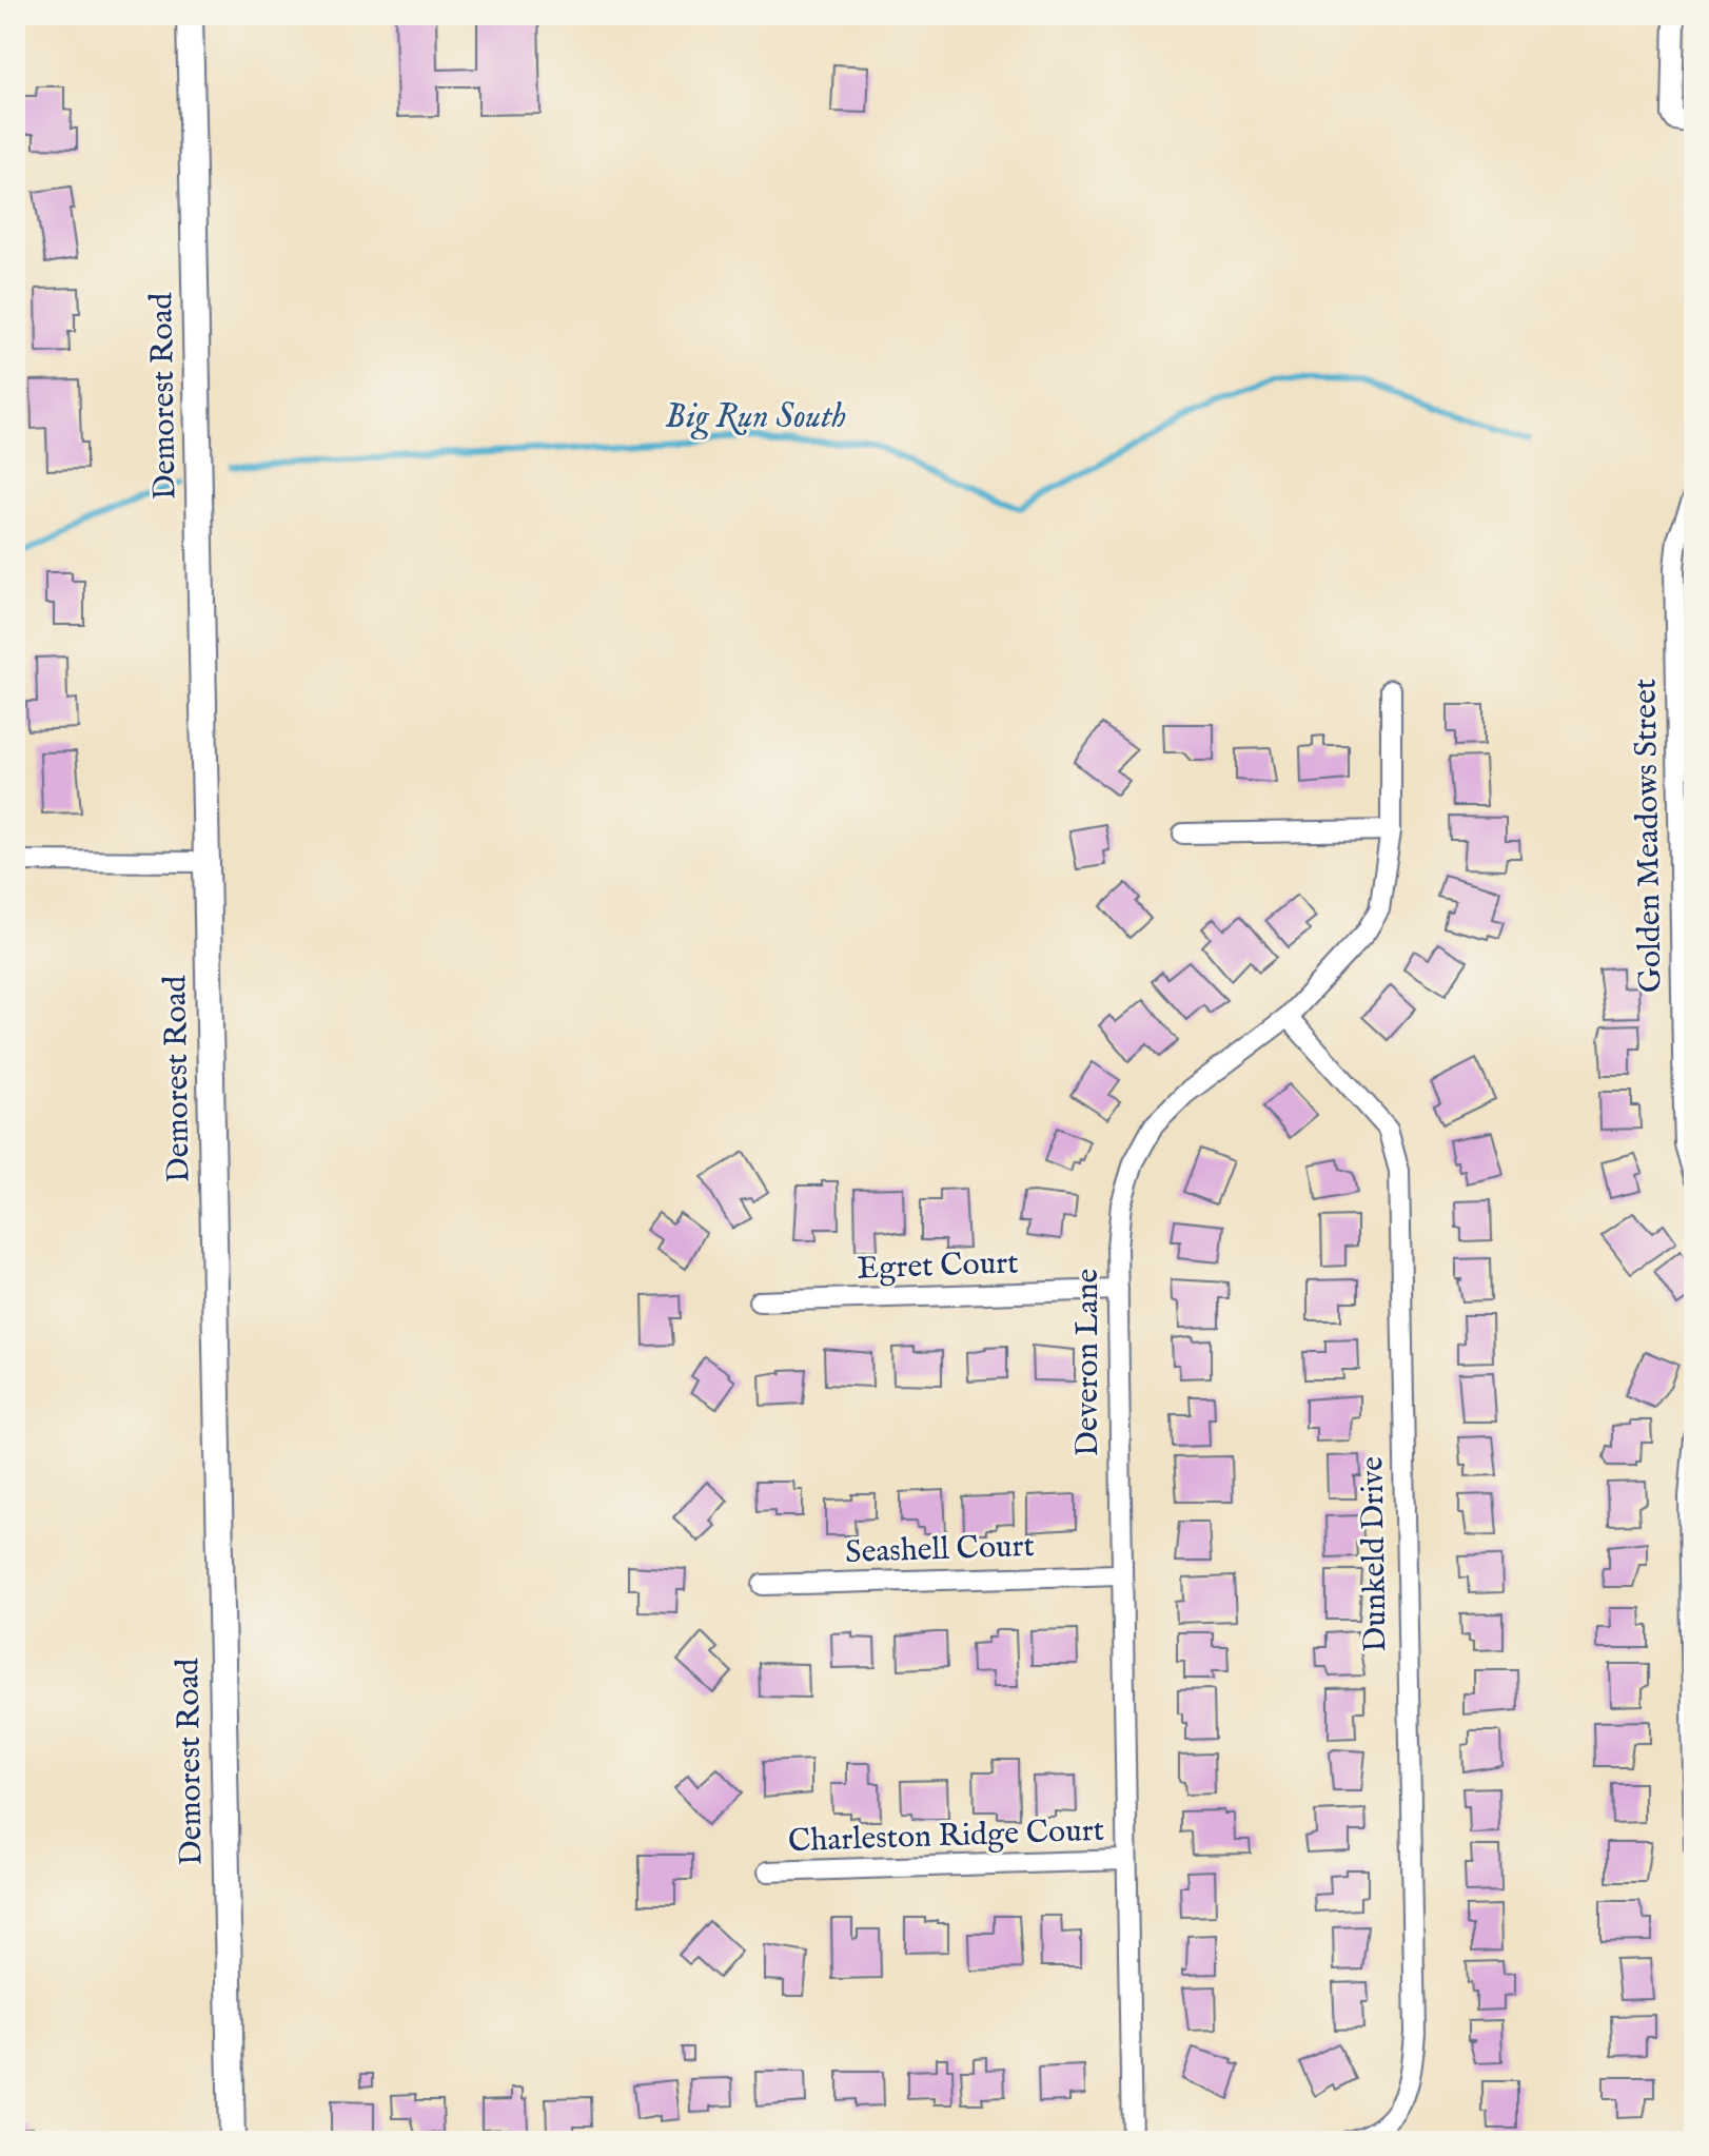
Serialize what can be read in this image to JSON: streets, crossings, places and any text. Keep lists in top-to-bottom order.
{
  "streets": {
    "street": [
      "Demorest Road",
      "Golden Meadows Street",
      "Egret Court",
      "Deveron Lane",
      "Seashell Court",
      "Dunkeld Drive",
      "Charleston Ridge Court"
    ]
  },
  "crossings": [
    ["Egret Court", "Deveron Lane"],
    ["Deveron Lane", "Seashell Court"],
    ["Deveron Lane", "Dunkeld Drive"],
    ["Deveron Lane", "Charleston Ridge Court"]
  ],
  "water": ["Big Run South"]
}
